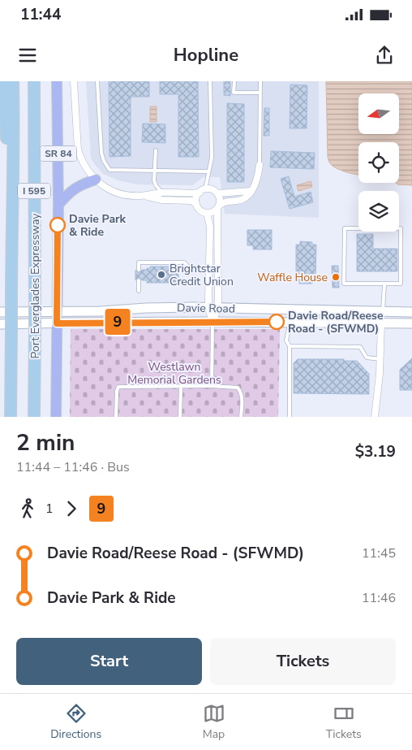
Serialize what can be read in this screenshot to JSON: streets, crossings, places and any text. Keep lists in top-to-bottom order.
{
  "streets": {
    "highway": ["I 595", "Port Everglades Expressway"],
    "main road": ["SR 84", "Davie Road"]
  },
  "crossings": [
    ["SR 84", "Davie Road"]
  ],
  "parks": ["Westlawn Memorial Gardens"],
  "places": [
    "Davie Park & Ride",
    "Brightstar Credit Union",
    "Waffle House",
    "Davie Road/Reese Road - (SFWMD)"
  ],
  "lines": ["bus line 9"],
  "north": "left",
  "page": {
    "status": "11:44",
    "header": "Hopline",
    "on_map": "9",
    "heading": ["2 min", "11:44 – 11:46 · Bus", "$3.19"],
    "legs": ["1", "9"],
    "list": [
      {
        "name": "Davie Road/Reese Road - (SFWMD)",
        "value": "11:45"
      },
      {
        "name": "Davie Park & Ride",
        "value": "11:46"
      }
    ],
    "buttons": ["Start", "Tickets"],
    "tabs": ["Directions", "Map", "Tickets"]
  }
}
